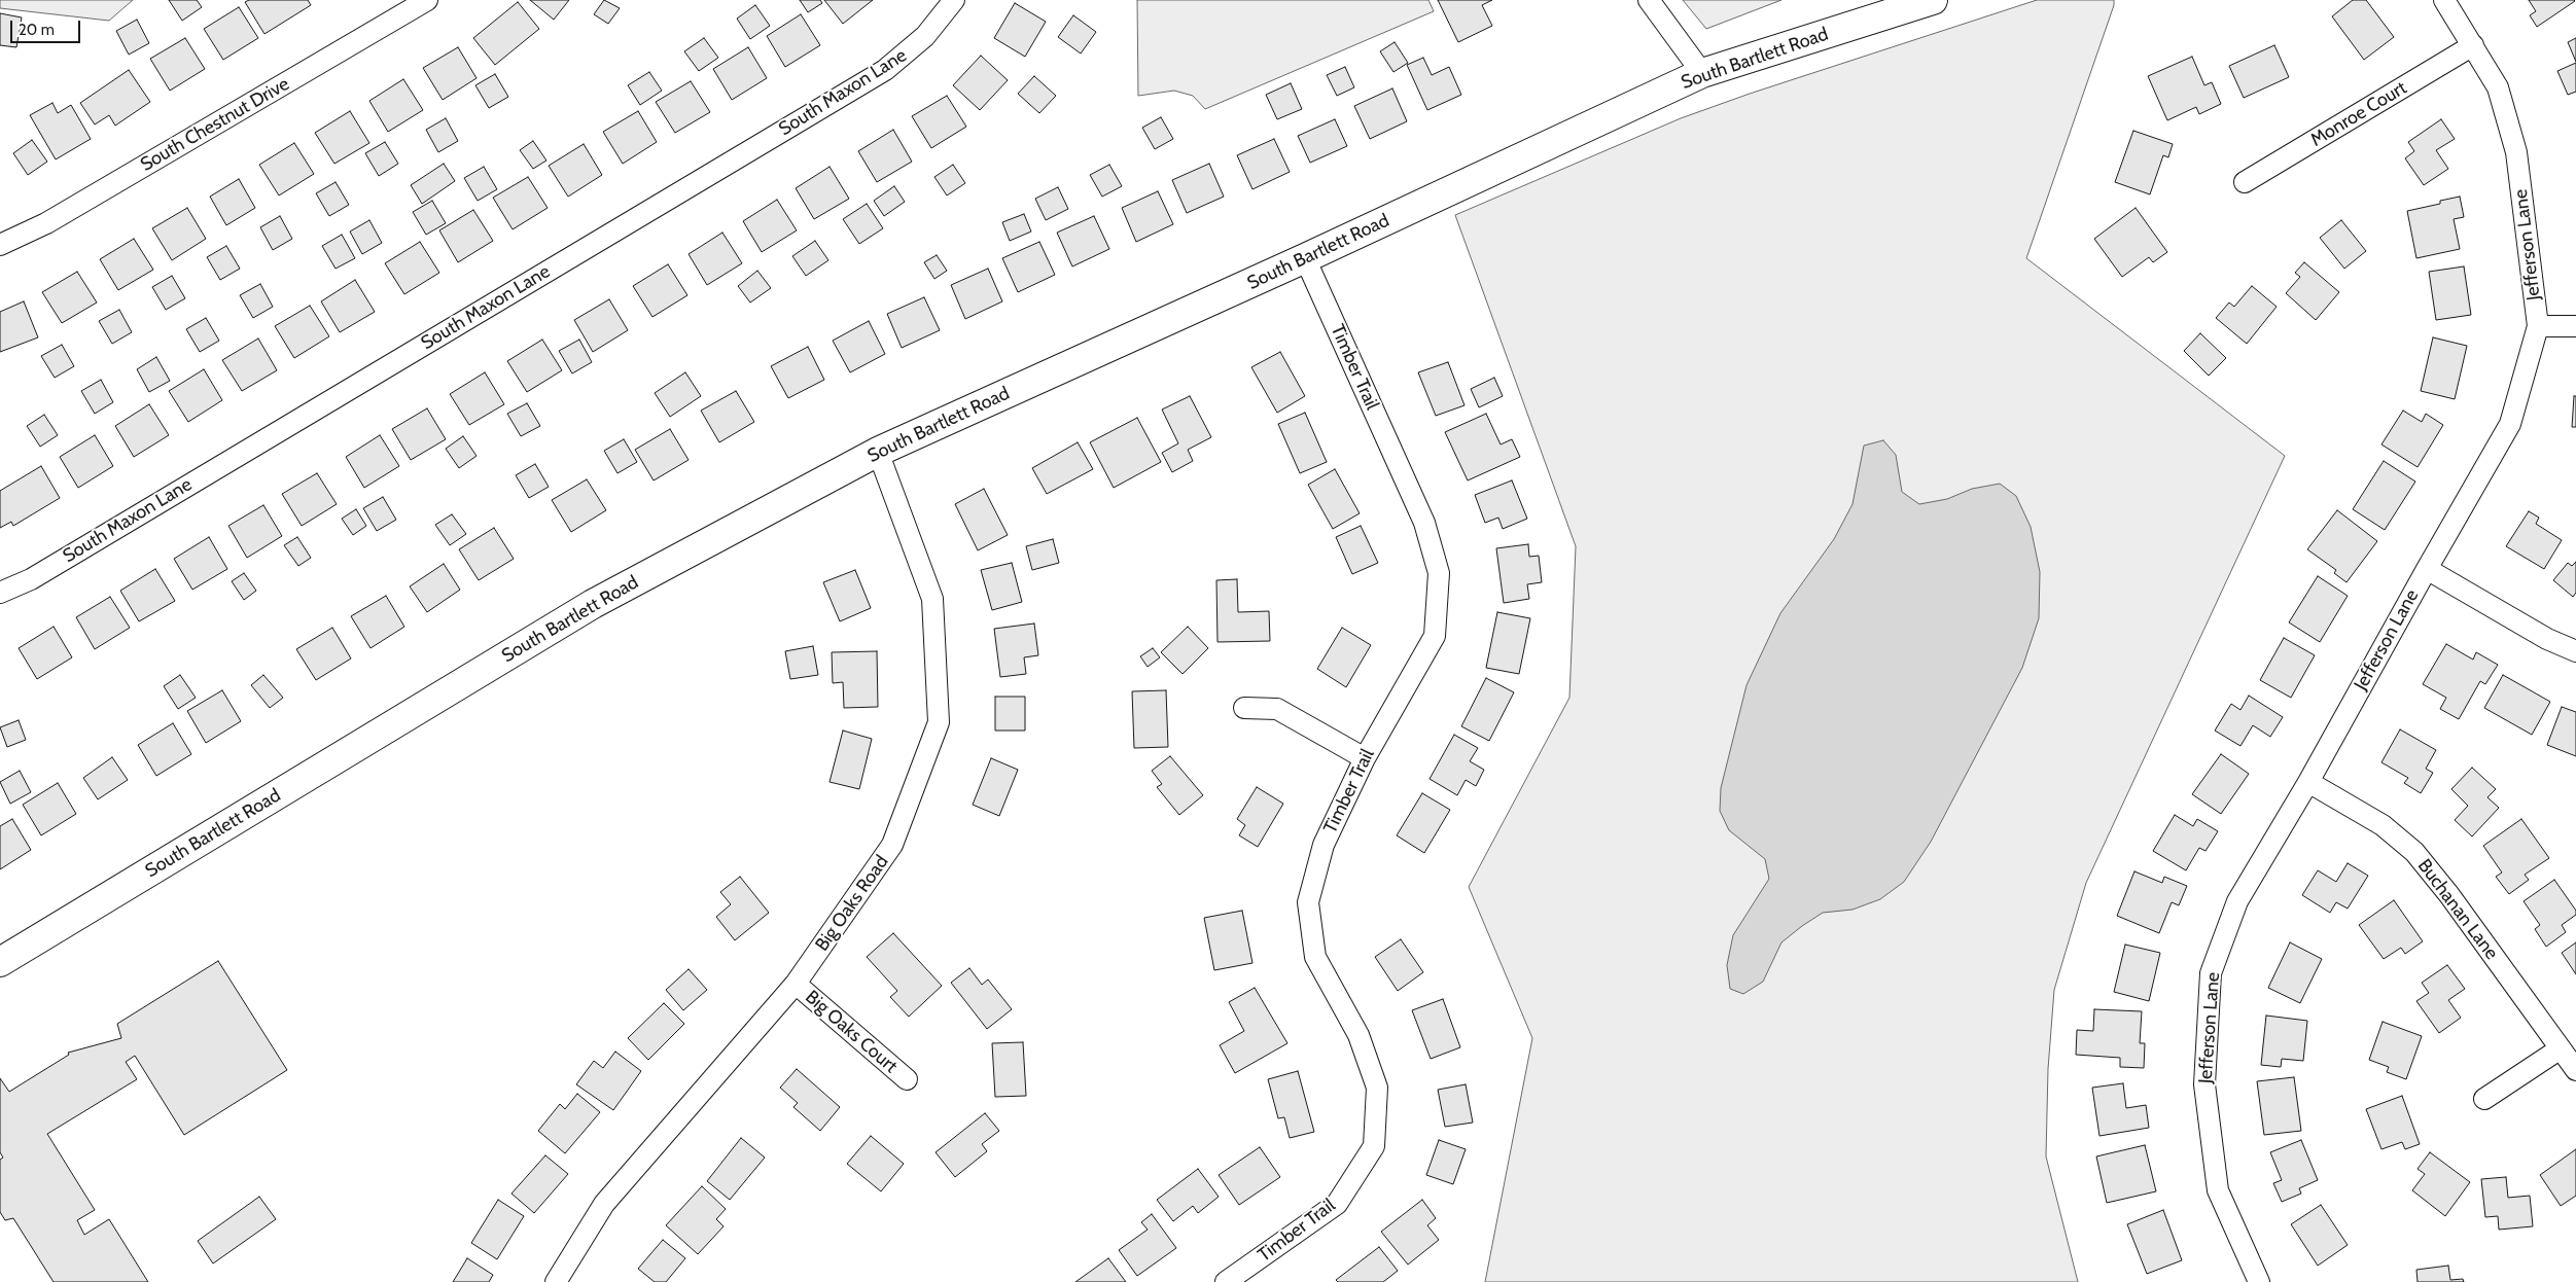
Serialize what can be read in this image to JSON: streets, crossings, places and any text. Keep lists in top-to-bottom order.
{
  "streets": {
    "main road": ["South Bartlett Road"],
    "street": [
      "South Maxon Lane",
      "Monroe Court",
      "South Chestnut Drive",
      "Jefferson Lane",
      "Timber Trail",
      "Big Oaks Road",
      "Buchanan Lane",
      "Big Oaks Court"
    ]
  },
  "crossings": [
    ["South Bartlett Road", "Timber Trail"],
    ["South Bartlett Road", "Big Oaks Road"],
    ["Monroe Court", "Jefferson Lane"],
    ["Jefferson Lane", "Buchanan Lane"],
    ["Big Oaks Road", "Big Oaks Court"]
  ],
  "scale_bar": "20 m"
}
